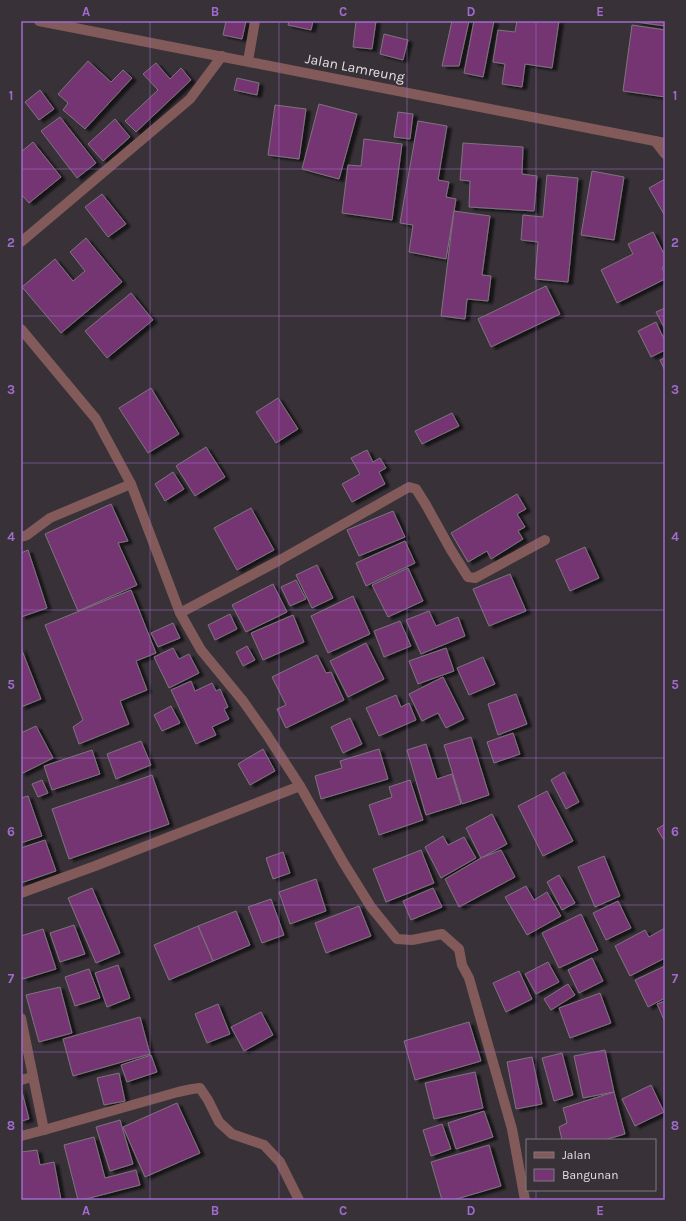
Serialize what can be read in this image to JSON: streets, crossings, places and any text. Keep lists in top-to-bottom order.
{
  "streets": {
    "street": ["Jalan Lamreung"]
  },
  "legend": ["Jalan", "Bangunan"],
  "grid": {
    "columns": [
      "A",
      "B",
      "C",
      "D",
      "E"
    ],
    "rows": [
      "1",
      "2",
      "3",
      "4",
      "5",
      "6",
      "7",
      "8"
    ]
  }
}
